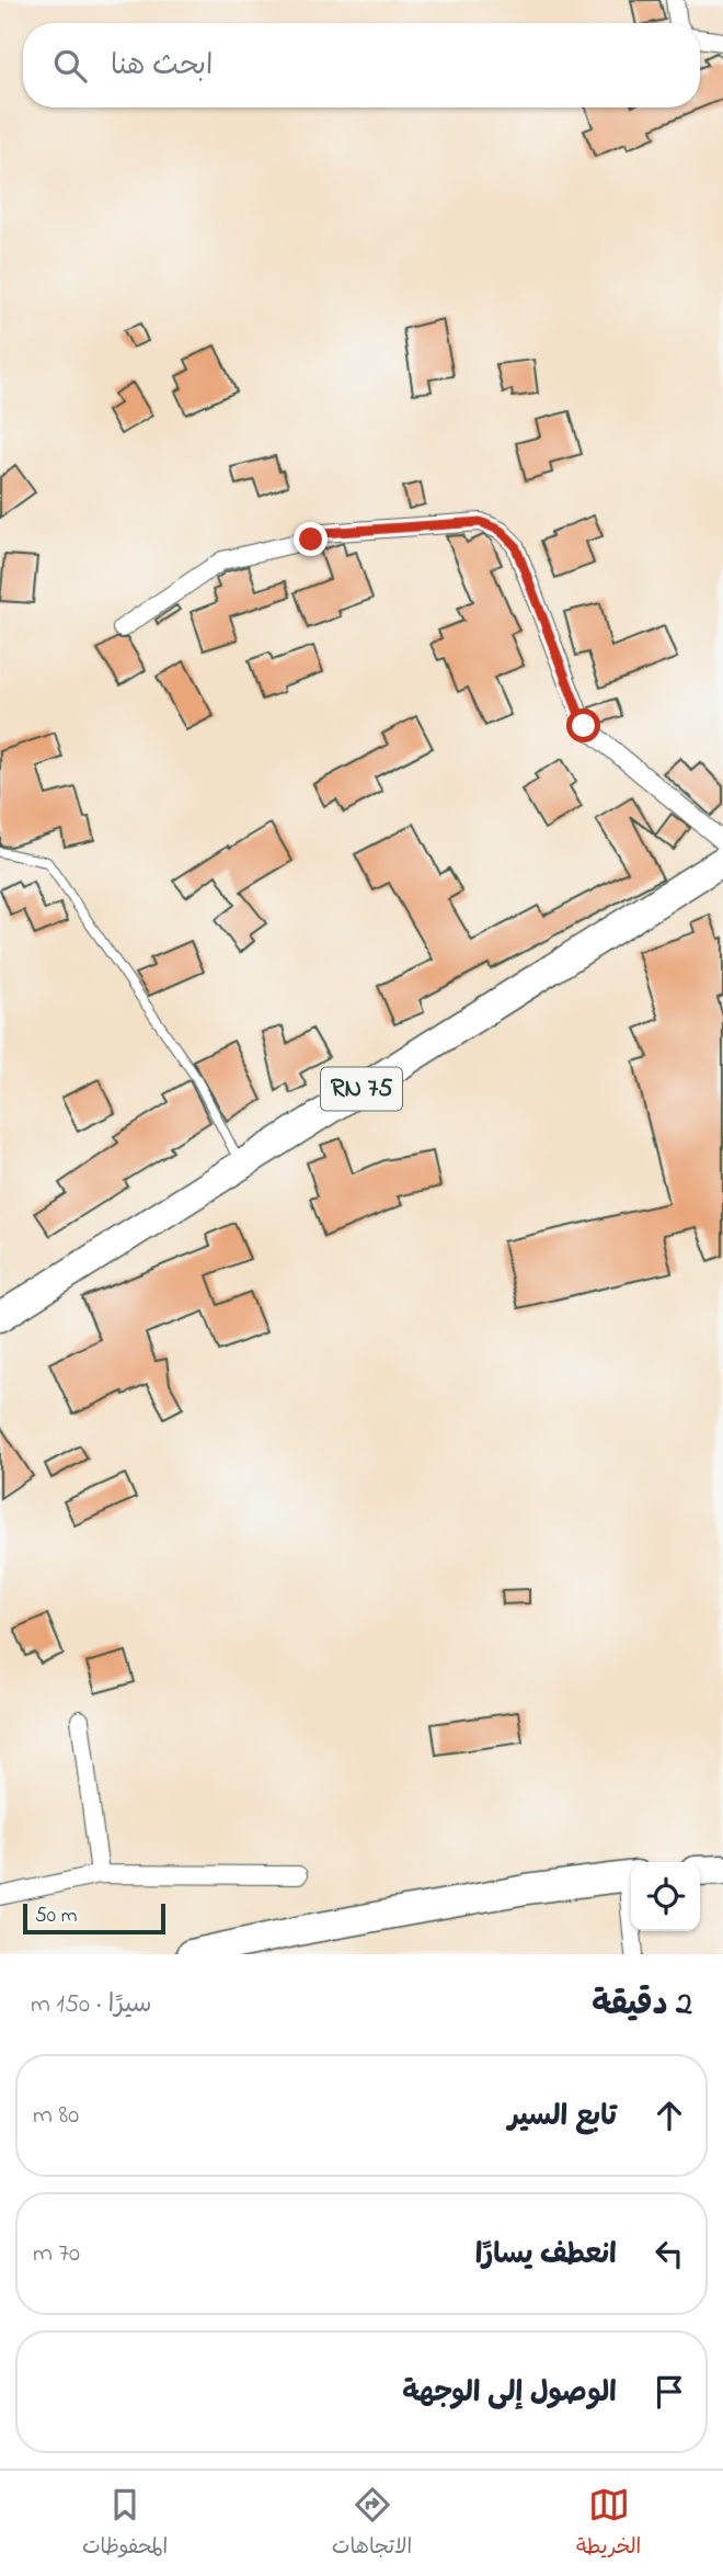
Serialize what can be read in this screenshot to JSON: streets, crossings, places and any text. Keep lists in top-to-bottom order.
{
  "streets": {
    "main road": ["RN 75"]
  },
  "scale_bar": "50 m",
  "page": {
    "search": "ابحث هنا",
    "scale": "50 m",
    "heading": ["2 دقيقة", "سيرًا · 150 m"],
    "list": [
      ["تابع السير", "80 m"],
      ["انعطف يسارًا", "70 m"],
      "الوصول إلى الوجهة"
    ],
    "nav": ["الخريطة", "الاتجاهات", "المحفوظات"]
  }
}
